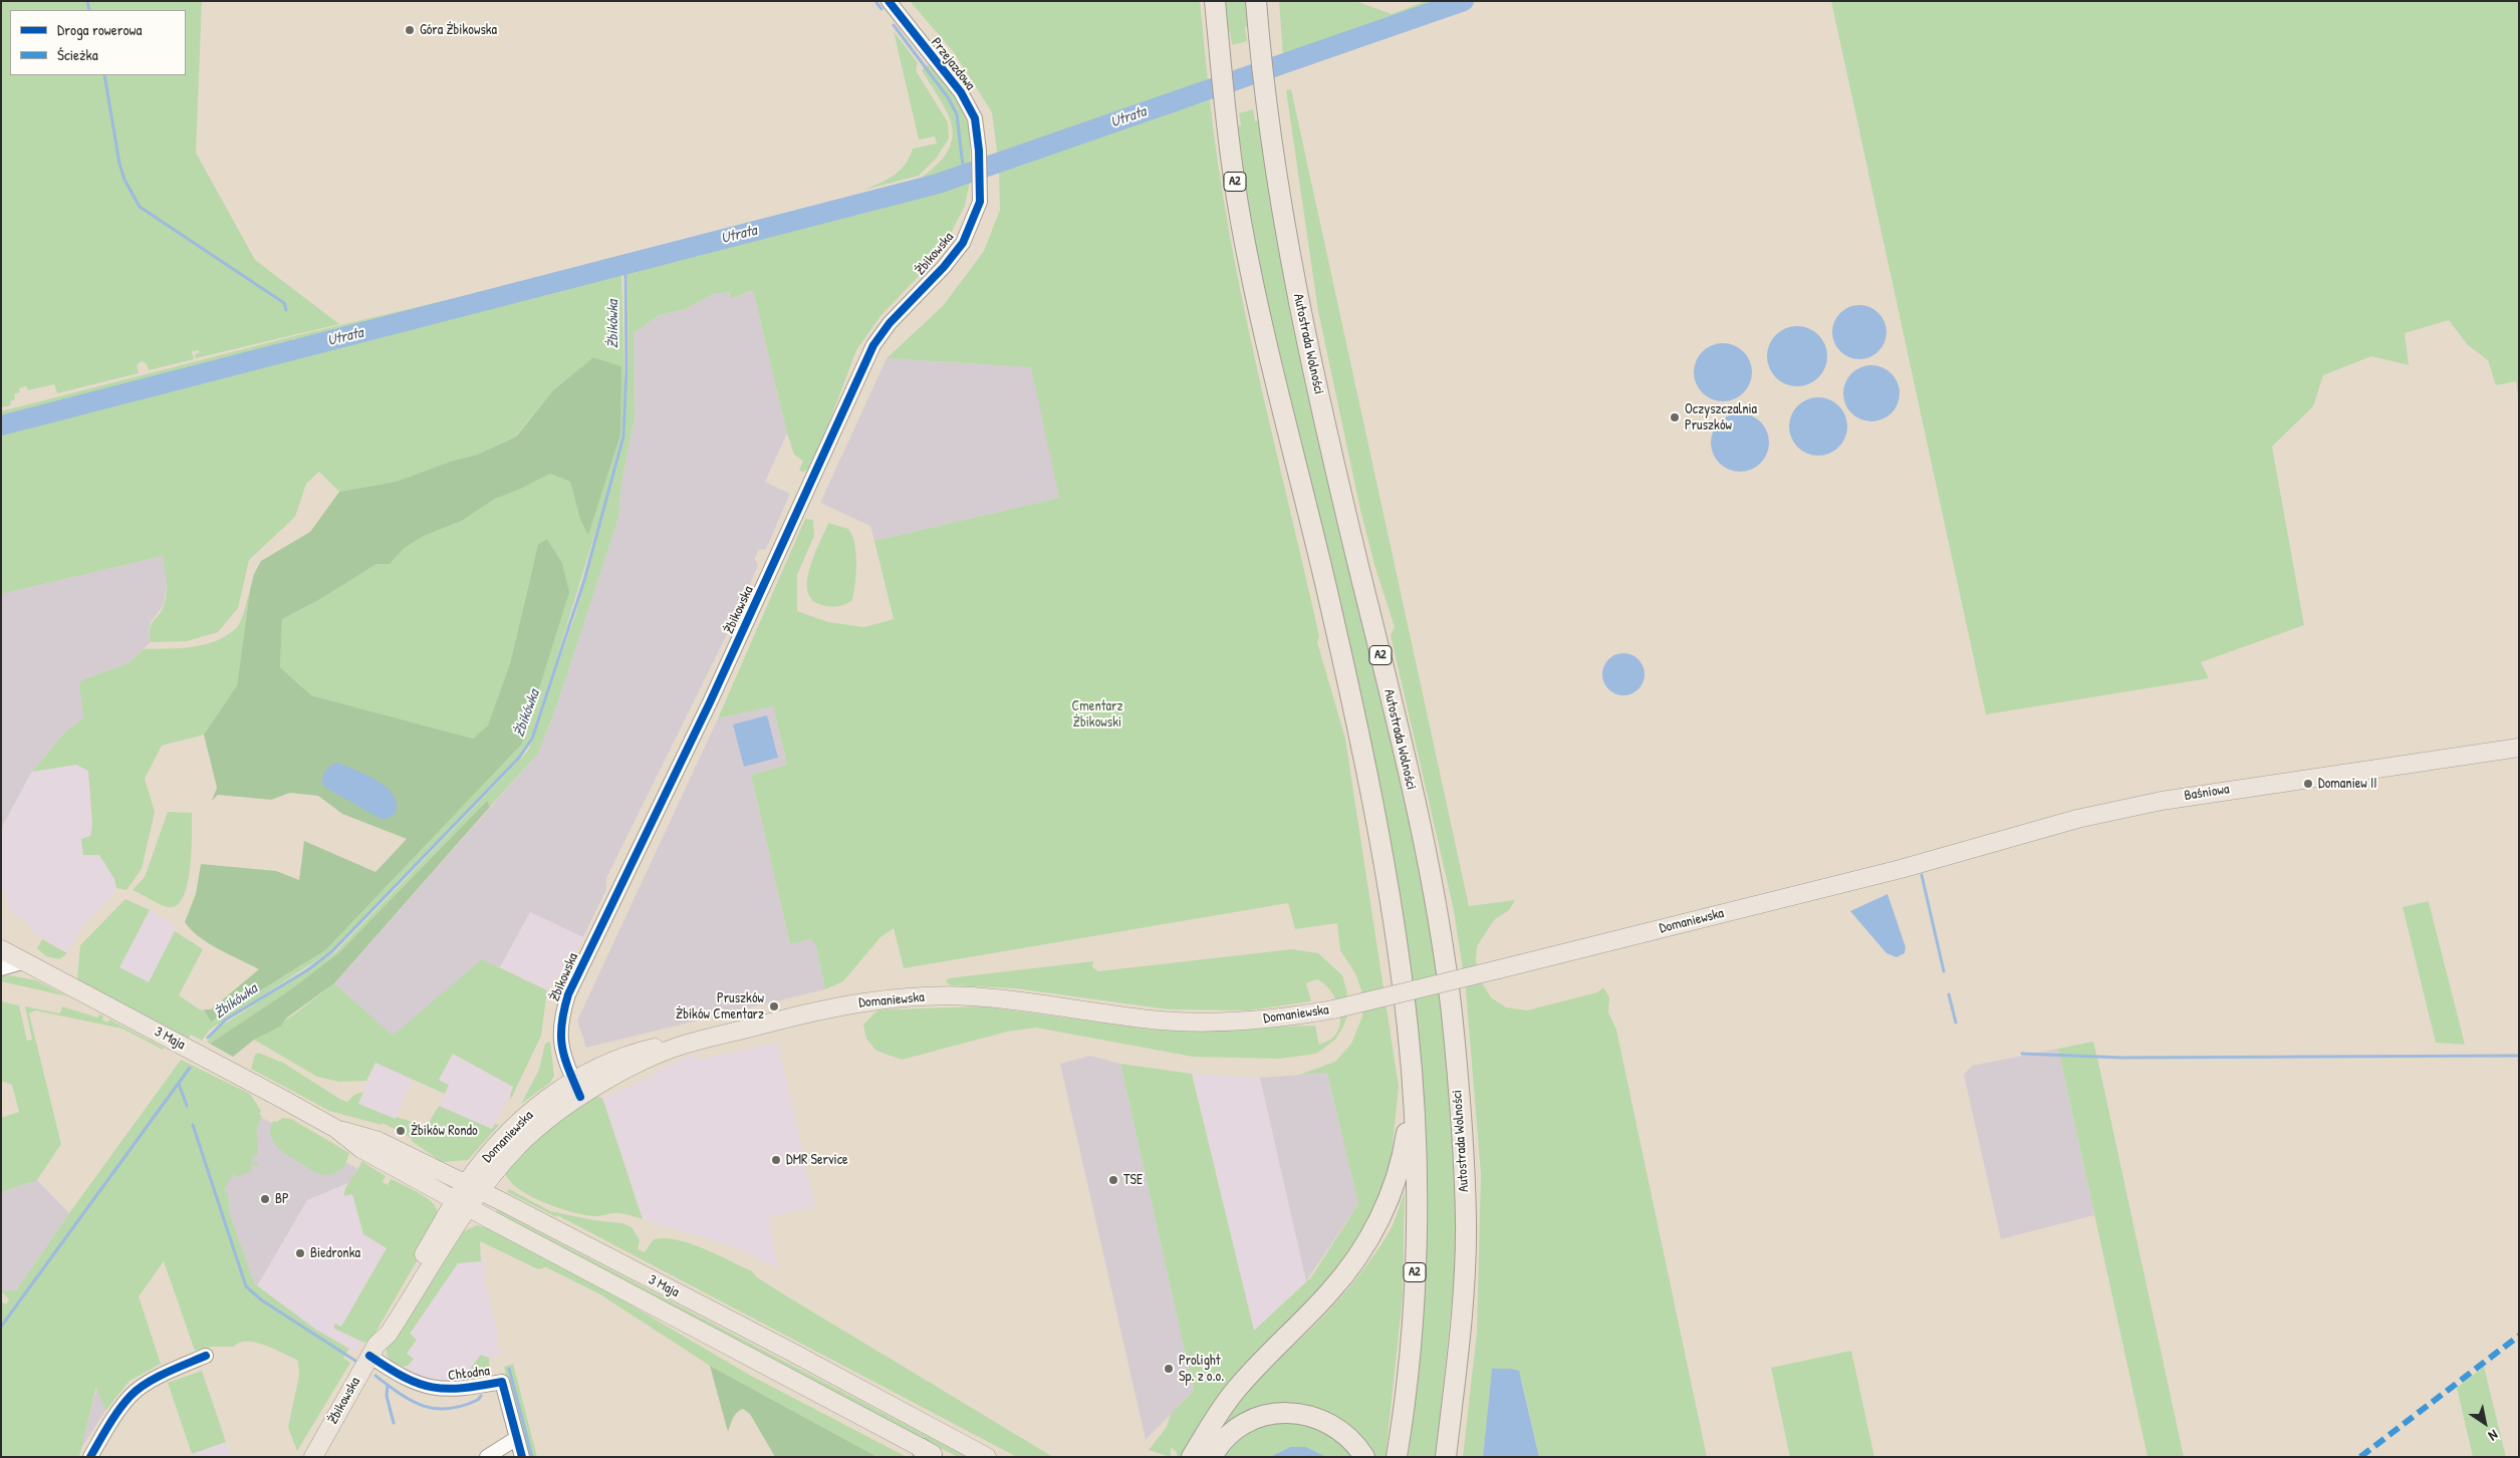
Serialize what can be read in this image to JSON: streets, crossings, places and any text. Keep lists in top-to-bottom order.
{
  "streets": {
    "highway": ["A2", "Autostrada Wolności"],
    "main road": [
      "Żbikowska",
      "Baśniowa",
      "Domaniewska",
      "3 Maja"
    ],
    "street": ["Przejazdowa", "Chłodna"]
  },
  "crossings": [
    ["Przejazdowa", "Żbikowska"],
    ["Żbikowska", "Domaniewska"],
    ["Żbikowska", "3 Maja"],
    ["Żbikowska", "Chłodna"],
    ["Baśniowa", "Domaniewska"],
    ["Domaniewska", "3 Maja"]
  ],
  "water": ["Utrata", "Żbikówka"],
  "parks": ["Cmentarz Żbikowski"],
  "places": [
    "Góra Żbikowska",
    "Oczyszczalnia Pruszków",
    "Domaniew II",
    "Pruszków Żbików Cmentarz",
    "Żbików Rondo",
    "DMR Service",
    "TSE",
    "BP",
    "Biedronka",
    "Prolight Sp. z o.o."
  ],
  "legend": ["Droga rowerowa", "Ścieżka"],
  "north": "bottom right"
}
